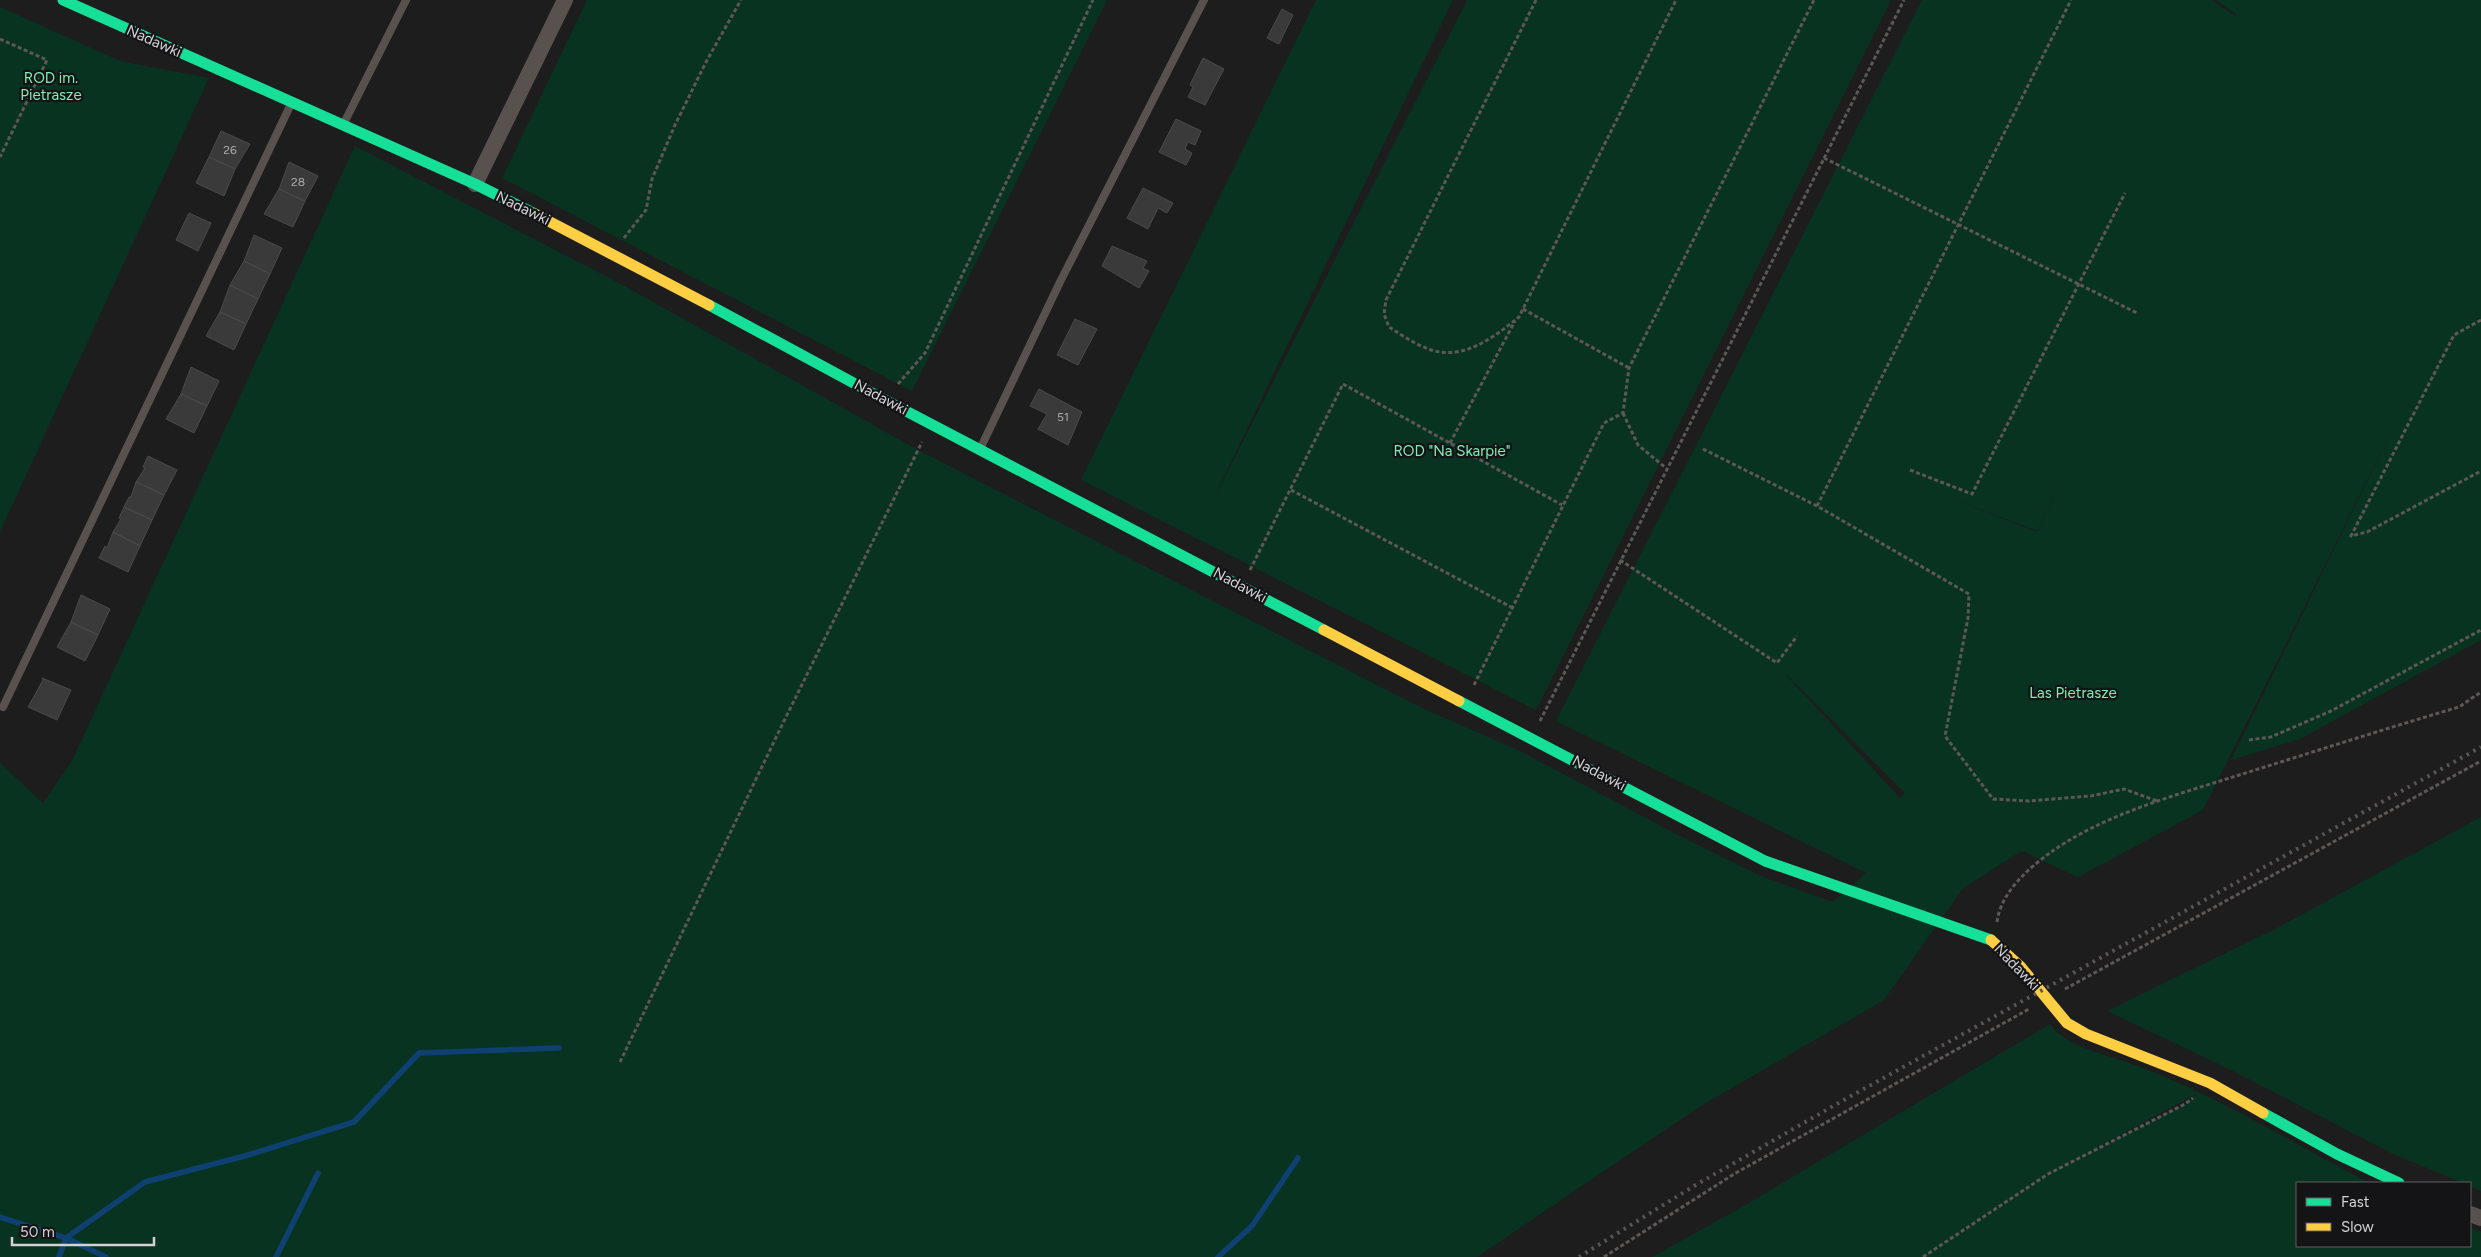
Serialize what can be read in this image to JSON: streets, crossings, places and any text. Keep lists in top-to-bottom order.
{
  "streets": {
    "street": ["Nadawki"]
  },
  "parks": ["ROD im. Pietrasze", "ROD \"Na Skarpie\"", "Las Pietrasze"],
  "house_numbers": ["26", "28", "51"],
  "legend": ["Fast", "Slow"],
  "scale_bar": "50 m"
}
